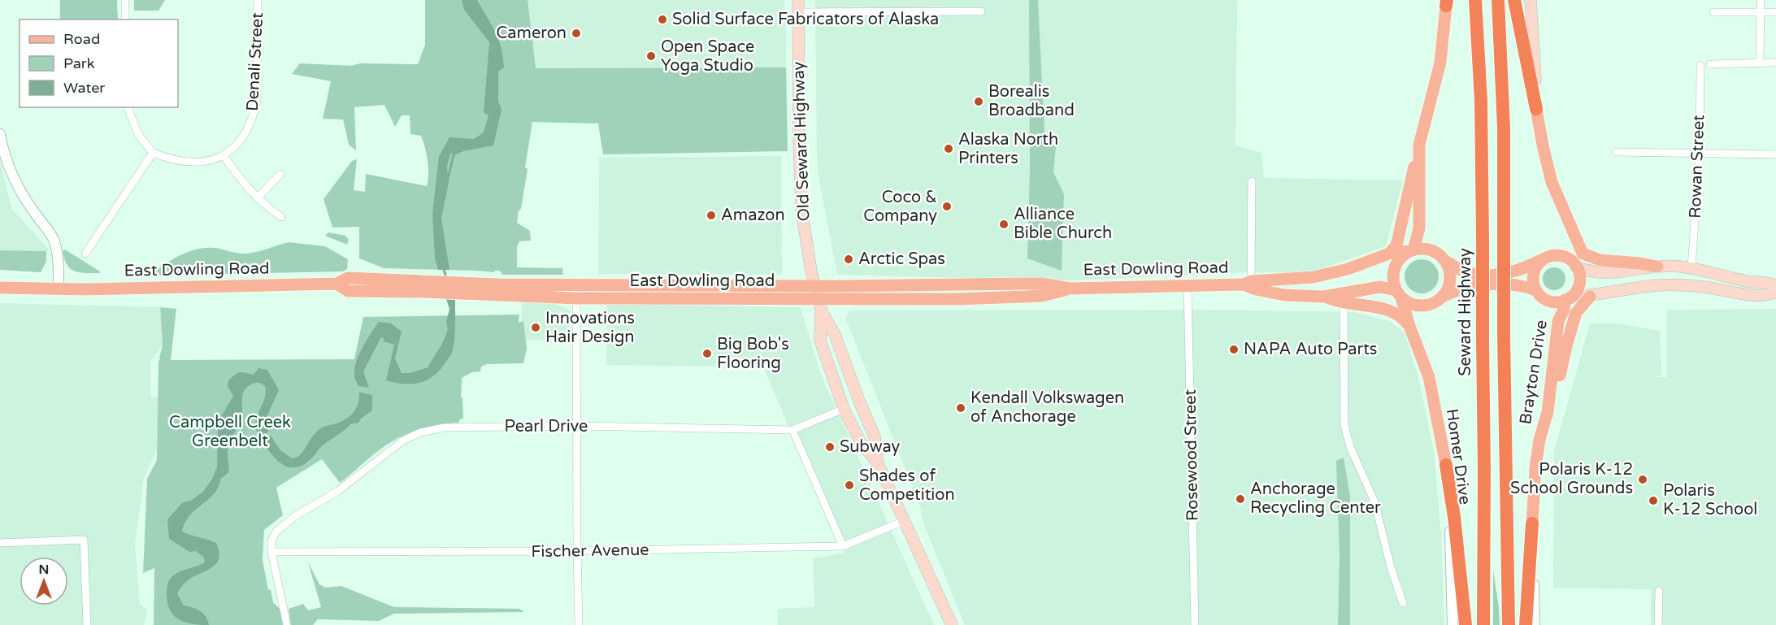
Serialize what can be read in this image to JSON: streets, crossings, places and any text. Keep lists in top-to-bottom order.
{
  "streets": {
    "highway": ["Seward Highway"],
    "main road": [
      "Old Seward Highway",
      "East Dowling Road",
      "Brayton Drive",
      "Homer Drive"
    ],
    "street": [
      "Denali Street",
      "Rowan Street",
      "Pearl Drive",
      "Rosewood Street",
      "Fischer Avenue"
    ]
  },
  "crossings": [
    ["Old Seward Highway", "East Dowling Road"],
    ["Old Seward Highway", "Pearl Drive"],
    ["Old Seward Highway", "Fischer Avenue"],
    ["East Dowling Road", "Rosewood Street"],
    ["East Dowling Road", "Homer Drive"],
    ["Pearl Drive", "Fischer Avenue"]
  ],
  "parks": ["Campbell Creek Greenbelt"],
  "places": [
    "Solid Surface Fabricators of Alaska",
    "Cameron",
    "Open Space Yoga Studio",
    "Borealis Broadband",
    "Alaska North Printers",
    "Coco & Company",
    "Amazon",
    "Alliance Bible Church",
    "Arctic Spas",
    "Innovations Hair Design",
    "NAPA Auto Parts",
    "Big Bob's Flooring",
    "Kendall Volkswagen of Anchorage",
    "Subway",
    "Polaris K-12 School Grounds",
    "Shades of Competition",
    "Anchorage Recycling Center",
    "Polaris K-12 School"
  ],
  "legend": ["Road", "Park", "Water"],
  "north": "top"
}
